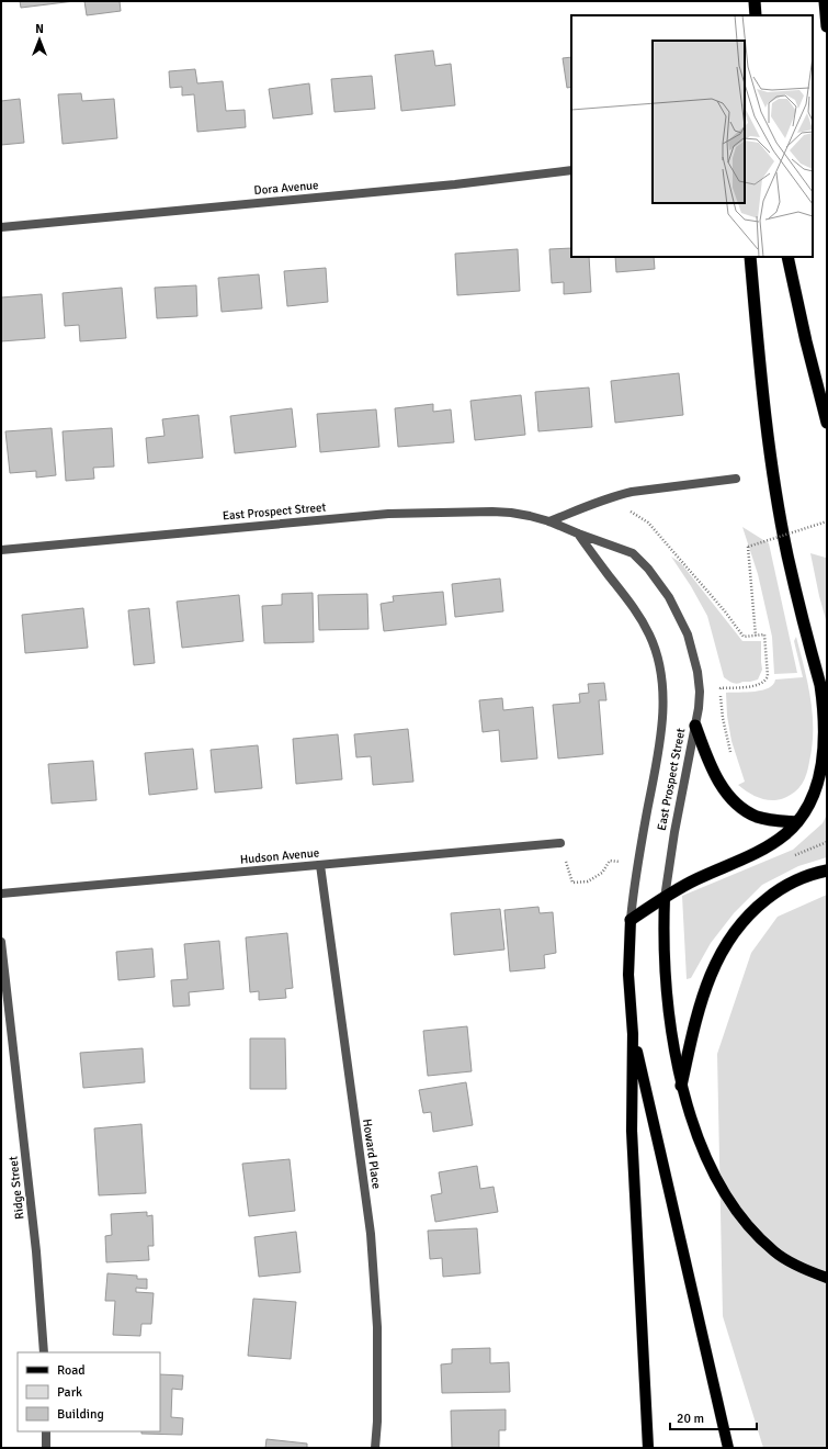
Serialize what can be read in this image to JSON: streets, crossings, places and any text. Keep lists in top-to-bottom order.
{
  "streets": {
    "main road": ["East Prospect Street"],
    "street": [
      "Dora Avenue",
      "Hudson Avenue",
      "Howard Place",
      "Ridge Street"
    ]
  },
  "crossings": [
    ["Hudson Avenue", "Howard Place"]
  ],
  "legend": ["Road", "Park", "Building"],
  "scale_bar": "20 m",
  "north": "top"
}
